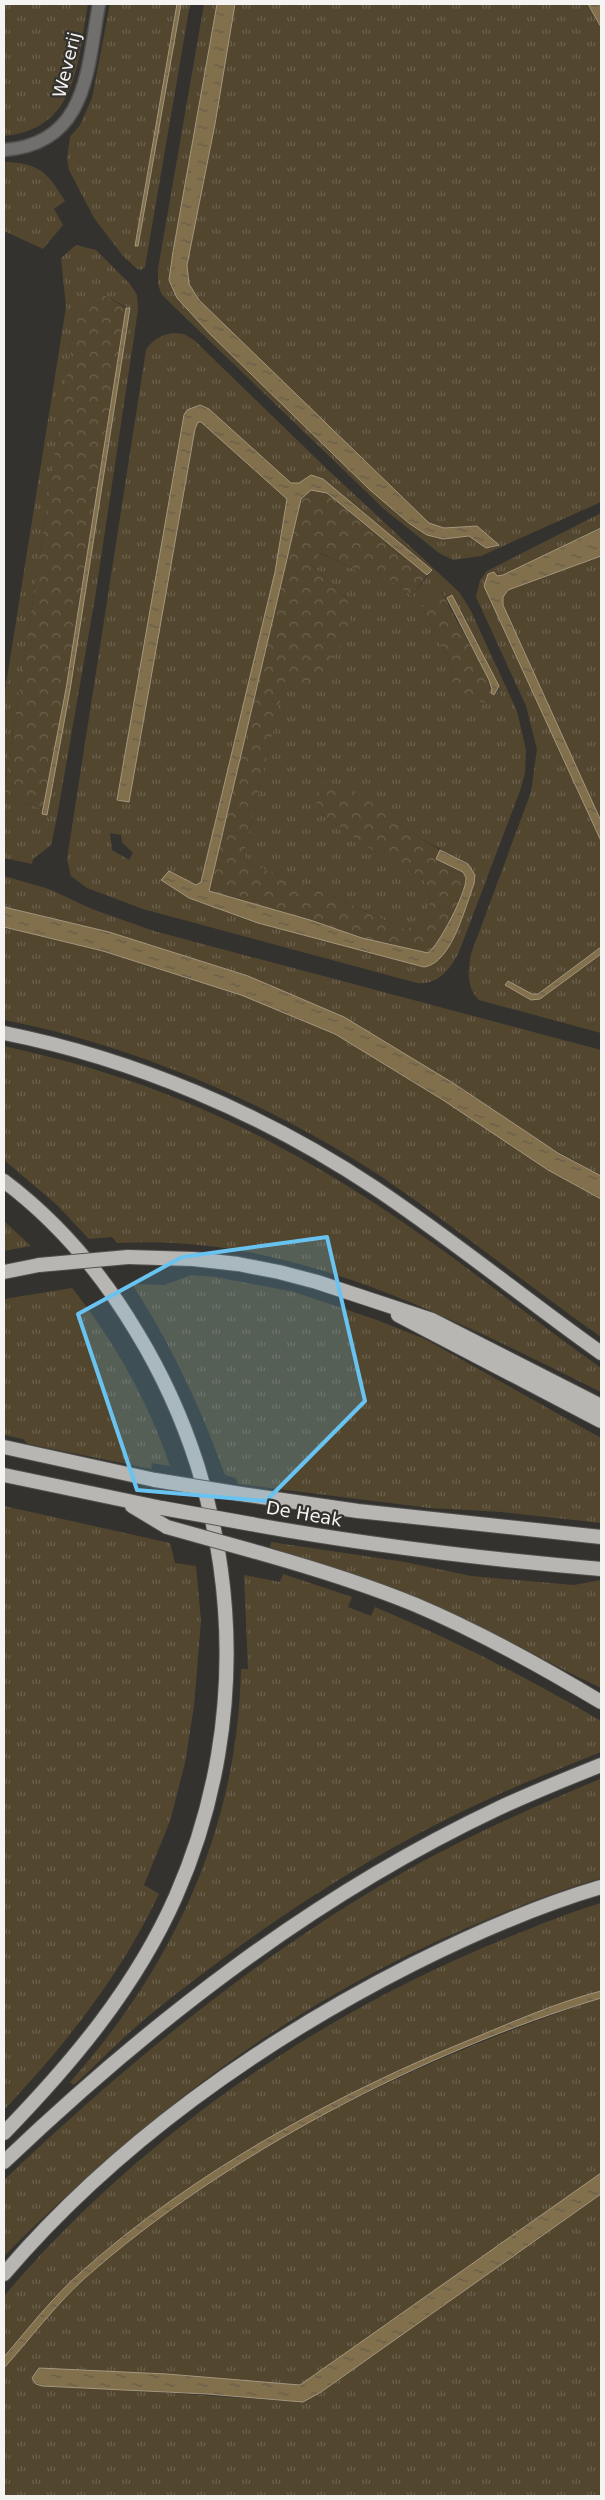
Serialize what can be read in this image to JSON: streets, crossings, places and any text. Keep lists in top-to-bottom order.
{
  "streets": {
    "highway": ["De Heak"],
    "street": ["Weverij"]
  }
}
